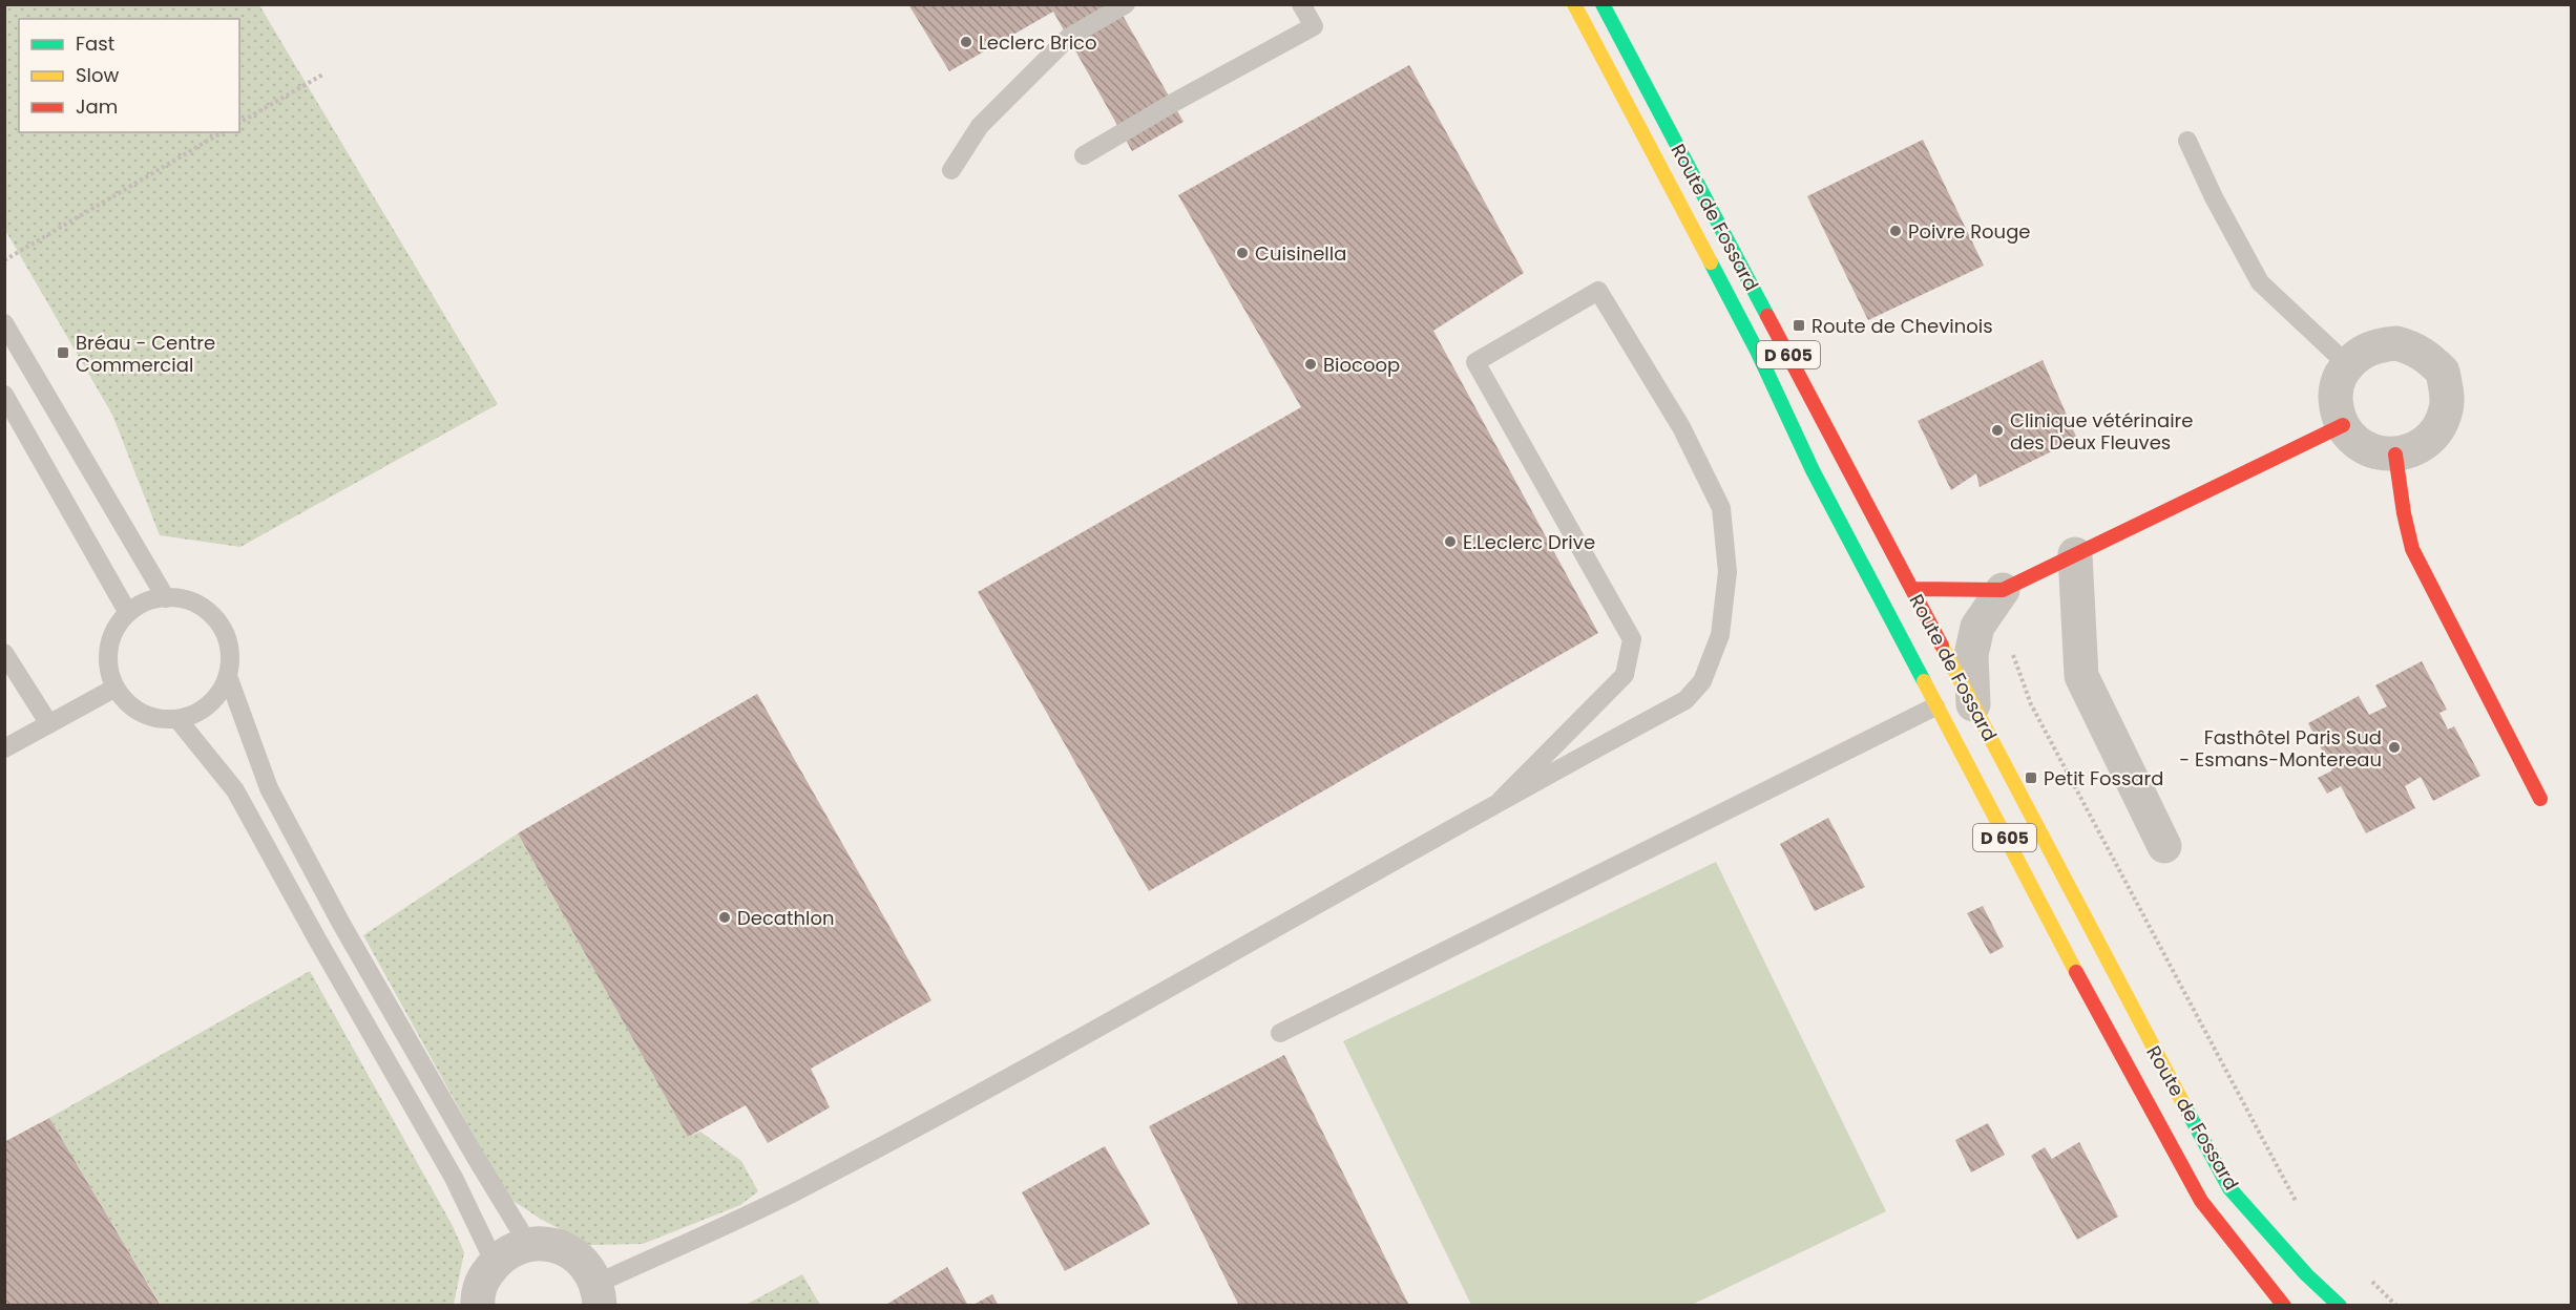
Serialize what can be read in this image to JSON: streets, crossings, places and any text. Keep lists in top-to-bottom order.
{
  "streets": {
    "main road": ["Route de Fossard", "D 605"]
  },
  "places": {
    "other": [
      "Leclerc Brico",
      "Poivre Rouge",
      "Cuisinella",
      "Biocoop",
      "Clinique vétérinaire des Deux Fleuves",
      "E.Leclerc Drive",
      "Fasthôtel Paris Sud - Esmans-Montereau",
      "Decathlon"
    ],
    "transit": ["Route de Chevinois", "Bréau - Centre Commercial", "Petit Fossard"]
  },
  "legend": ["Fast", "Slow", "Jam"]
}
